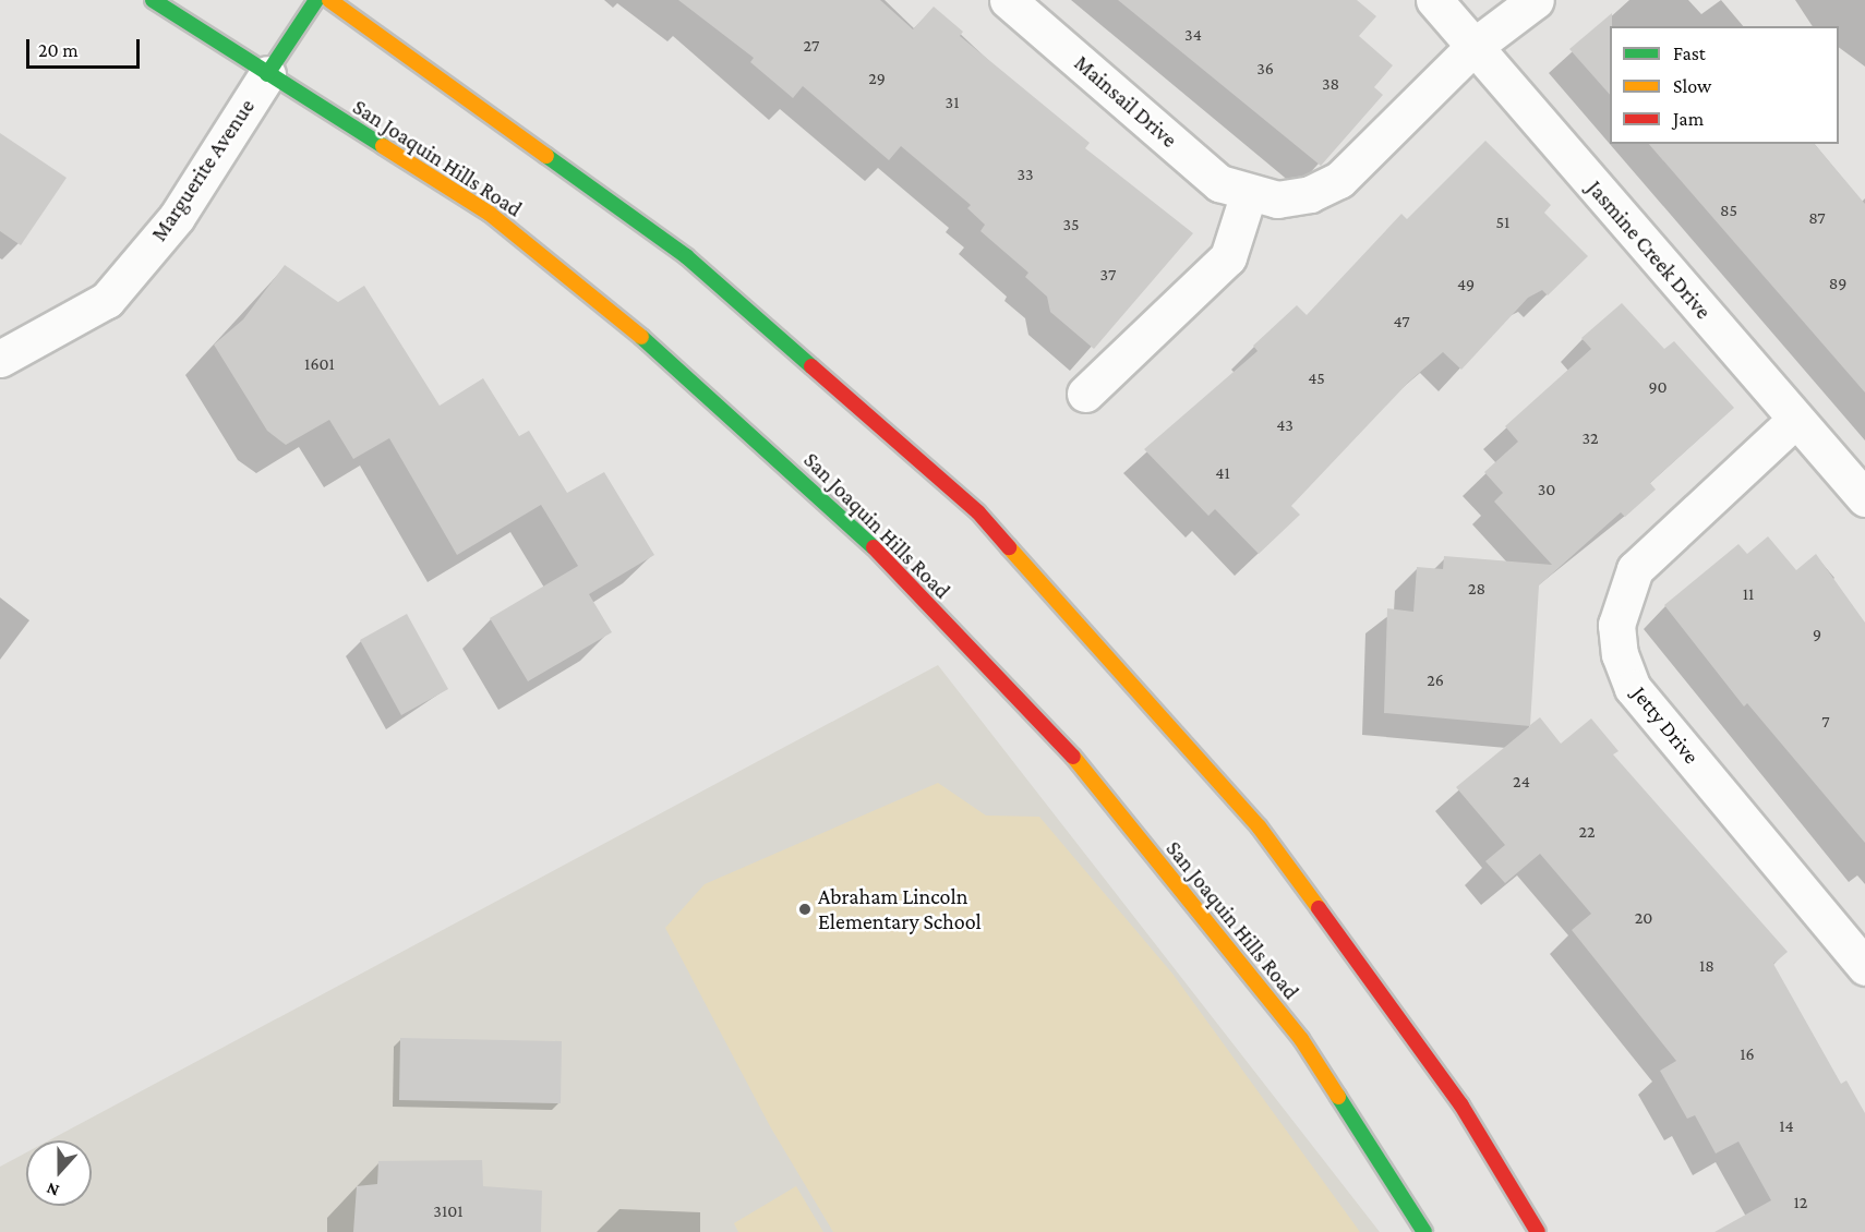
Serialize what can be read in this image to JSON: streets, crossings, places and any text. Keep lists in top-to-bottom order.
{
  "streets": {
    "main road": ["San Joaquin Hills Road", "Marguerite Avenue"],
    "street": ["Mainsail Drive", "Jasmine Creek Drive", "Jetty Drive"]
  },
  "crossings": [
    ["Mainsail Drive", "Jasmine Creek Drive"],
    ["San Joaquin Hills Road", "Marguerite Avenue"],
    ["Jasmine Creek Drive", "Jetty Drive"]
  ],
  "places": ["Abraham Lincoln Elementary School"],
  "house_numbers": [
    "34",
    "27",
    "36",
    "29",
    "38",
    "31",
    "33",
    "85",
    "87",
    "51",
    "35",
    "37",
    "89",
    "49",
    "47",
    "1601",
    "45",
    "90",
    "43",
    "32",
    "41",
    "30",
    "28",
    "11",
    "9",
    "26",
    "7",
    "24",
    "22",
    "20",
    "18",
    "16",
    "14",
    "12",
    "3101"
  ],
  "legend": ["Fast", "Slow", "Jam"],
  "scale_bar": "20 m",
  "north": "bottom"
}
